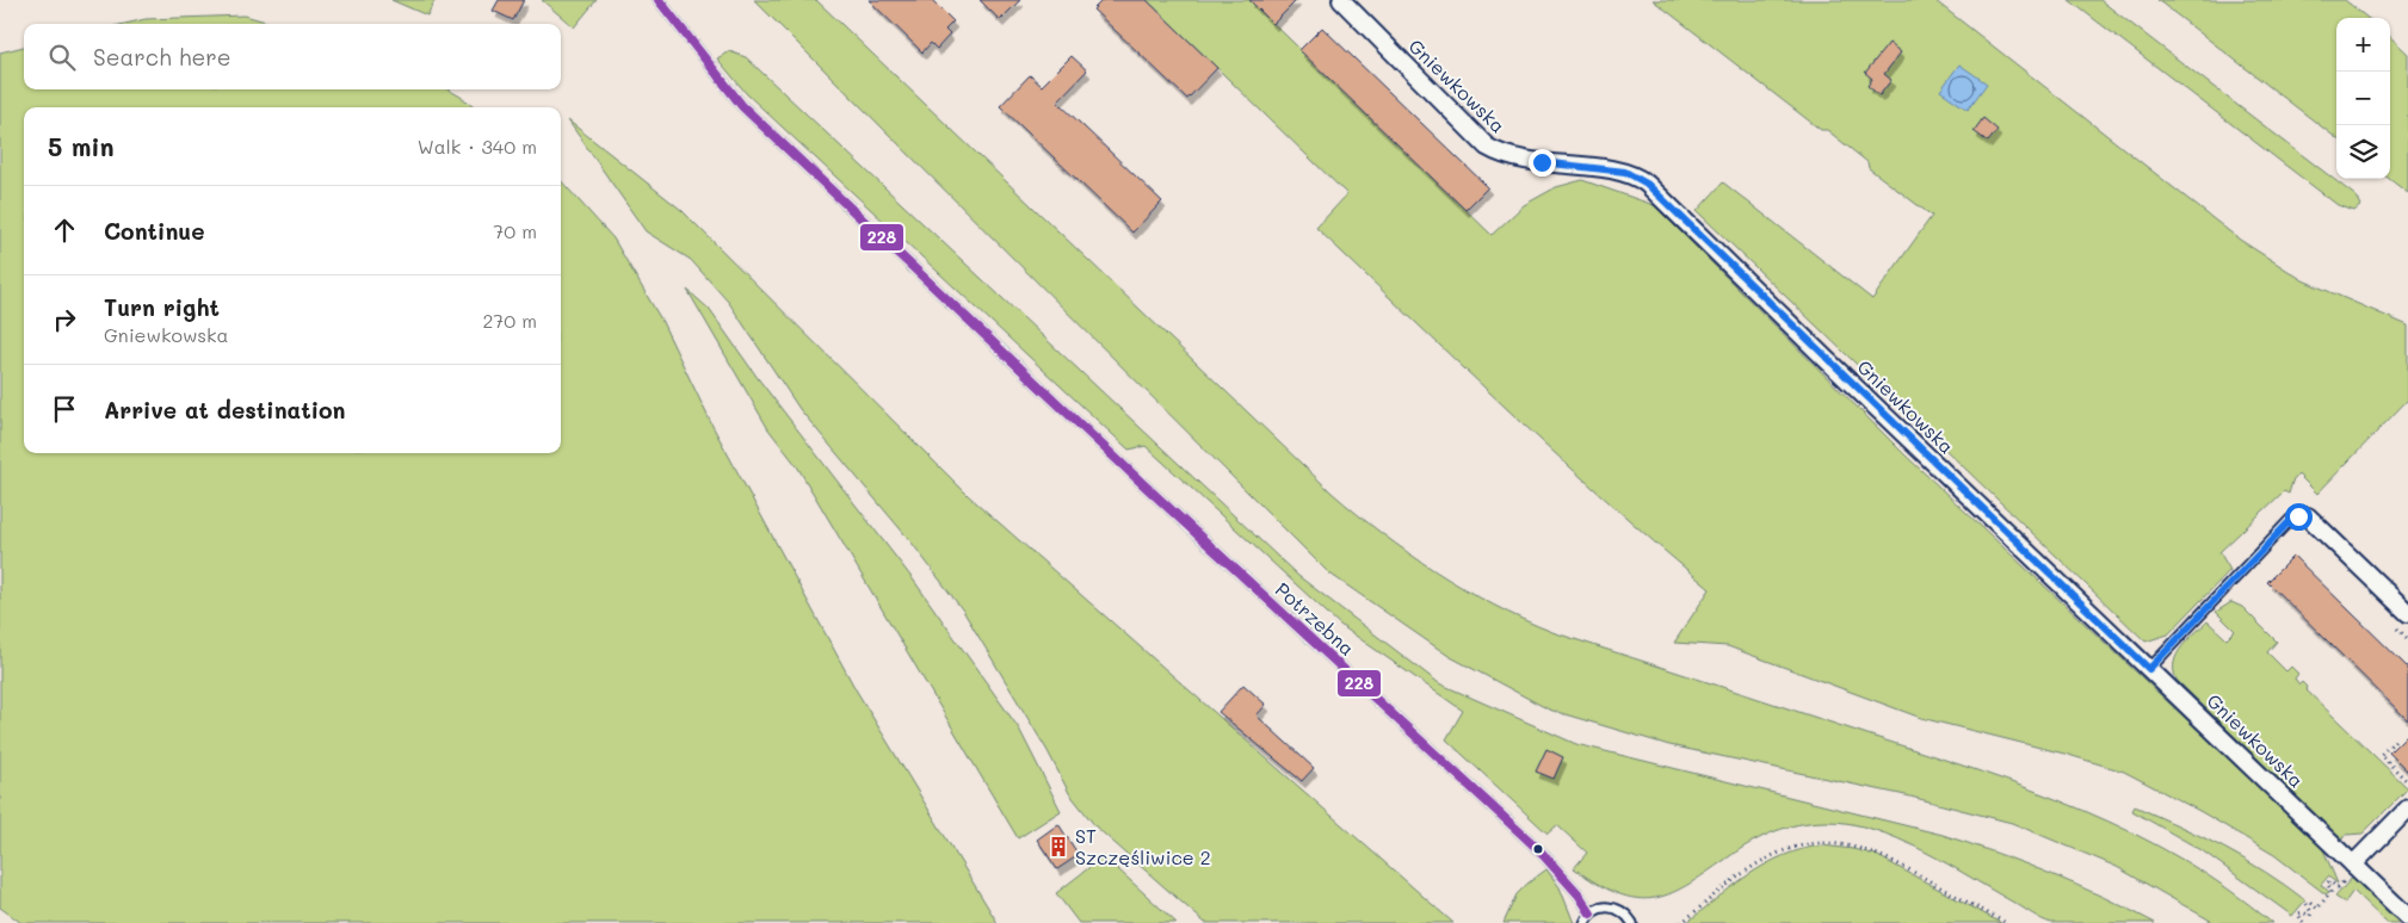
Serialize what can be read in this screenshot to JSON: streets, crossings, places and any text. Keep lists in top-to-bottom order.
{
  "streets": {
    "street": ["Gniewkowska"],
    "lane": ["Potrzebna"]
  },
  "places": {
    "building": ["ST Szczęśliwice 2"]
  },
  "lines": ["transit line 228"],
  "page": {
    "map_buttons": ["+", "−"],
    "search": "Search here",
    "heading": ["5 min", "Walk · 340 m"],
    "list": [
      ["Continue", "70 m"],
      ["Turn right", "Gniewkowska", "270 m"],
      "Arrive at destination"
    ]
  }
}
